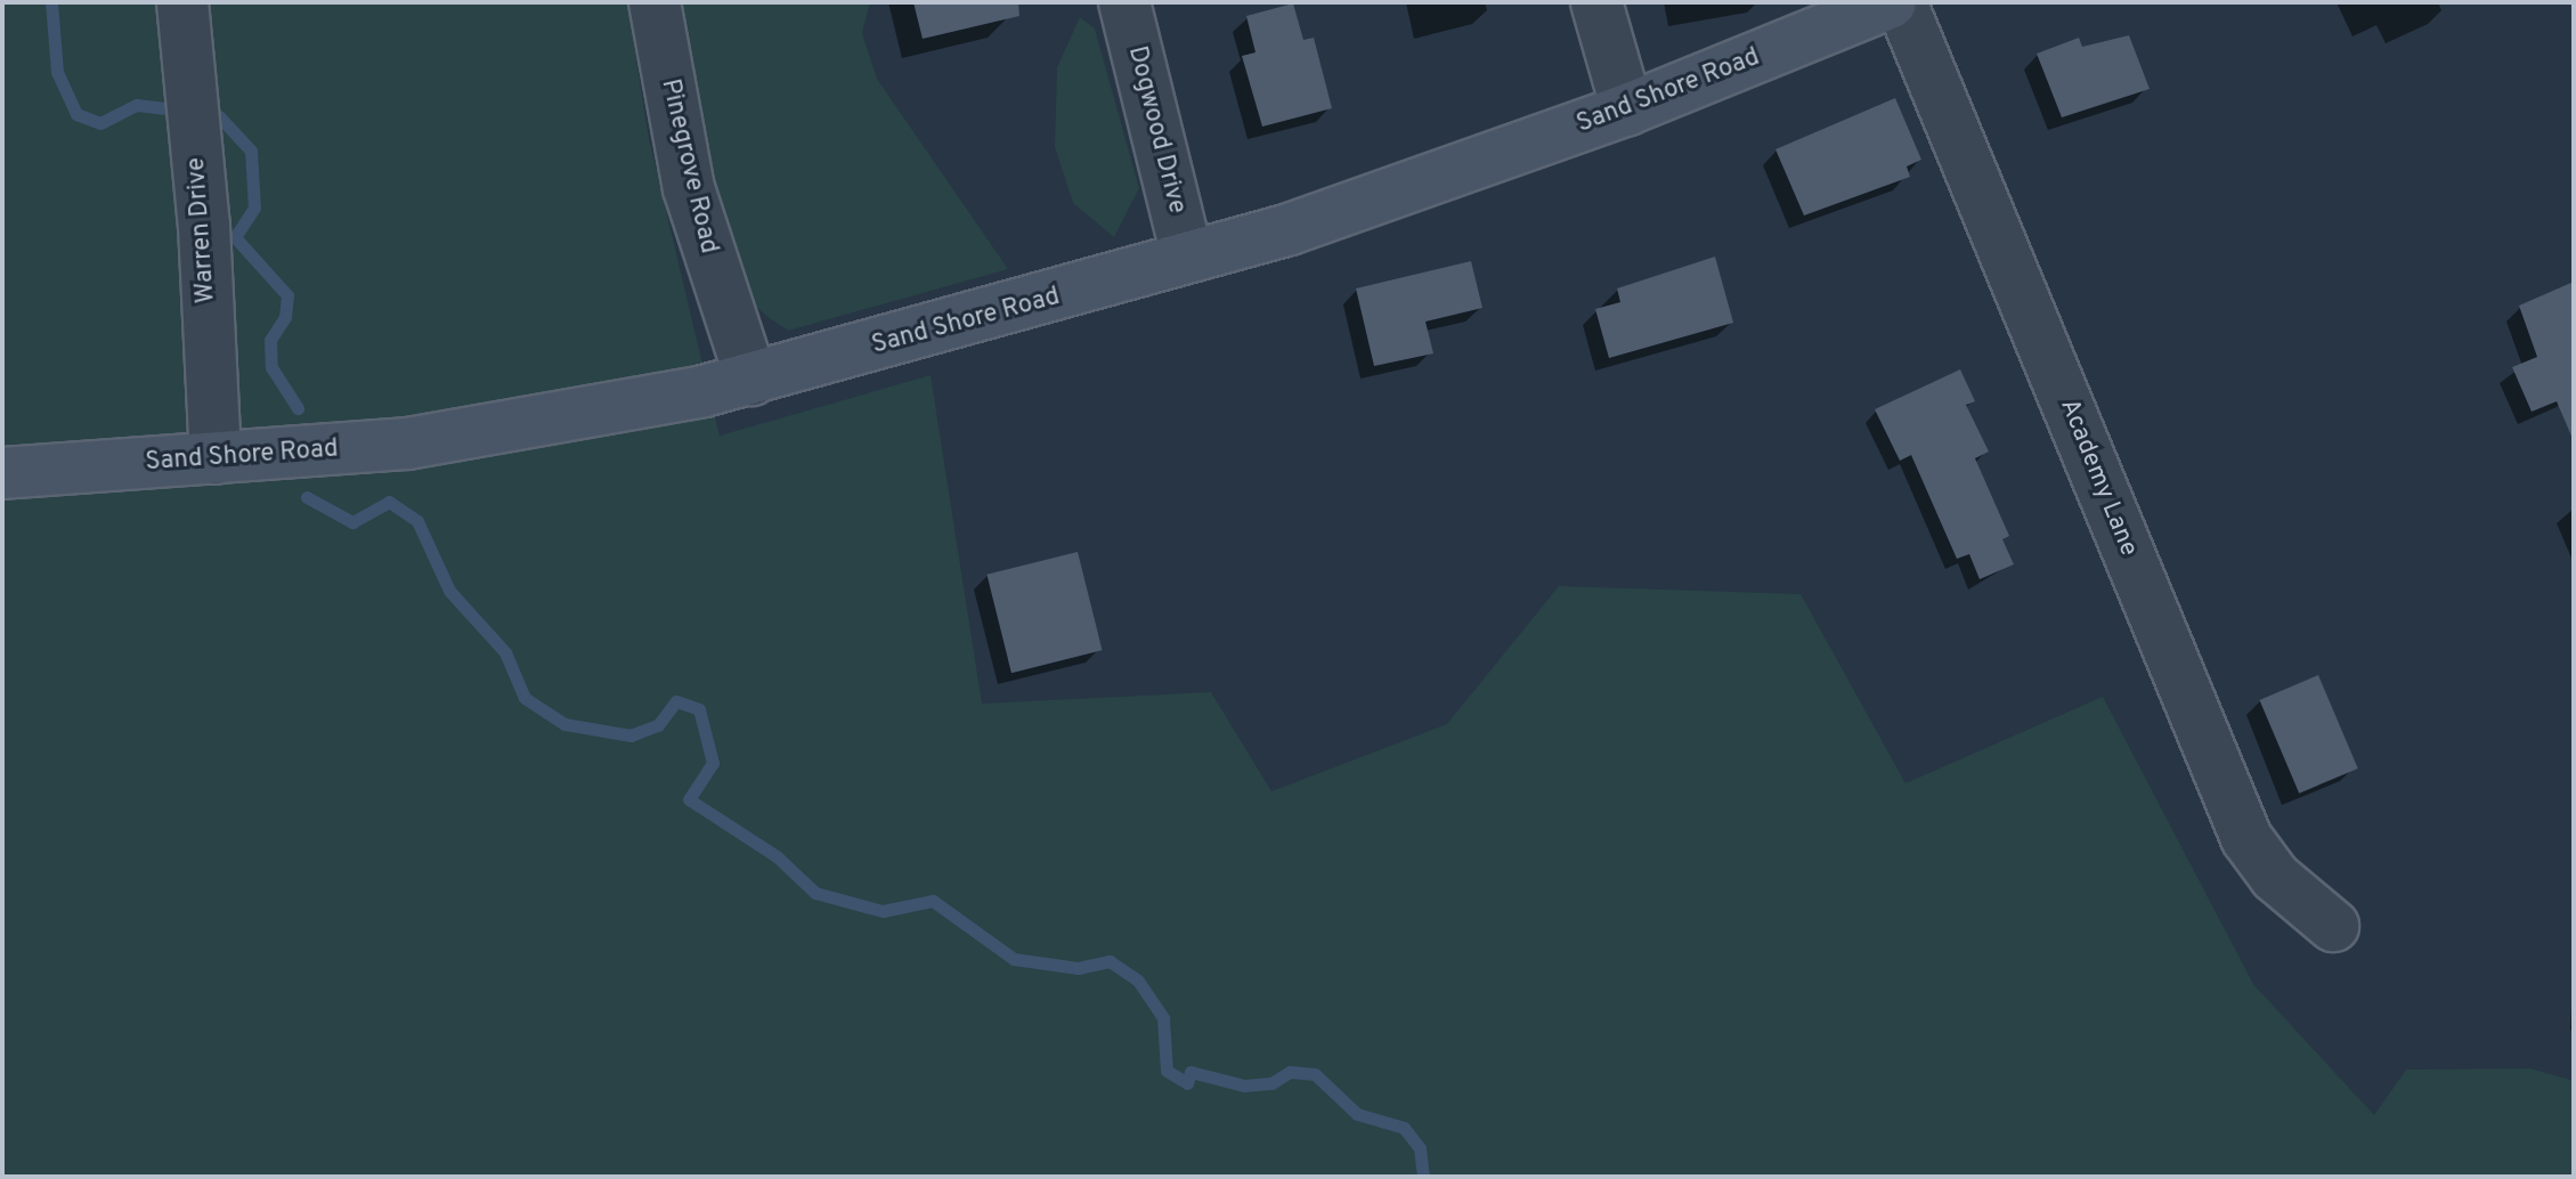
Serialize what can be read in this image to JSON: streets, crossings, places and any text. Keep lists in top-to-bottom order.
{
  "streets": {
    "street": [
      "Sand Shore Road",
      "Dogwood Drive",
      "Pinegrove Road",
      "Warren Drive",
      "Academy Lane"
    ]
  },
  "crossings": [
    ["Sand Shore Road", "Dogwood Drive"],
    ["Sand Shore Road", "Pinegrove Road"],
    ["Sand Shore Road", "Warren Drive"]
  ]
}
